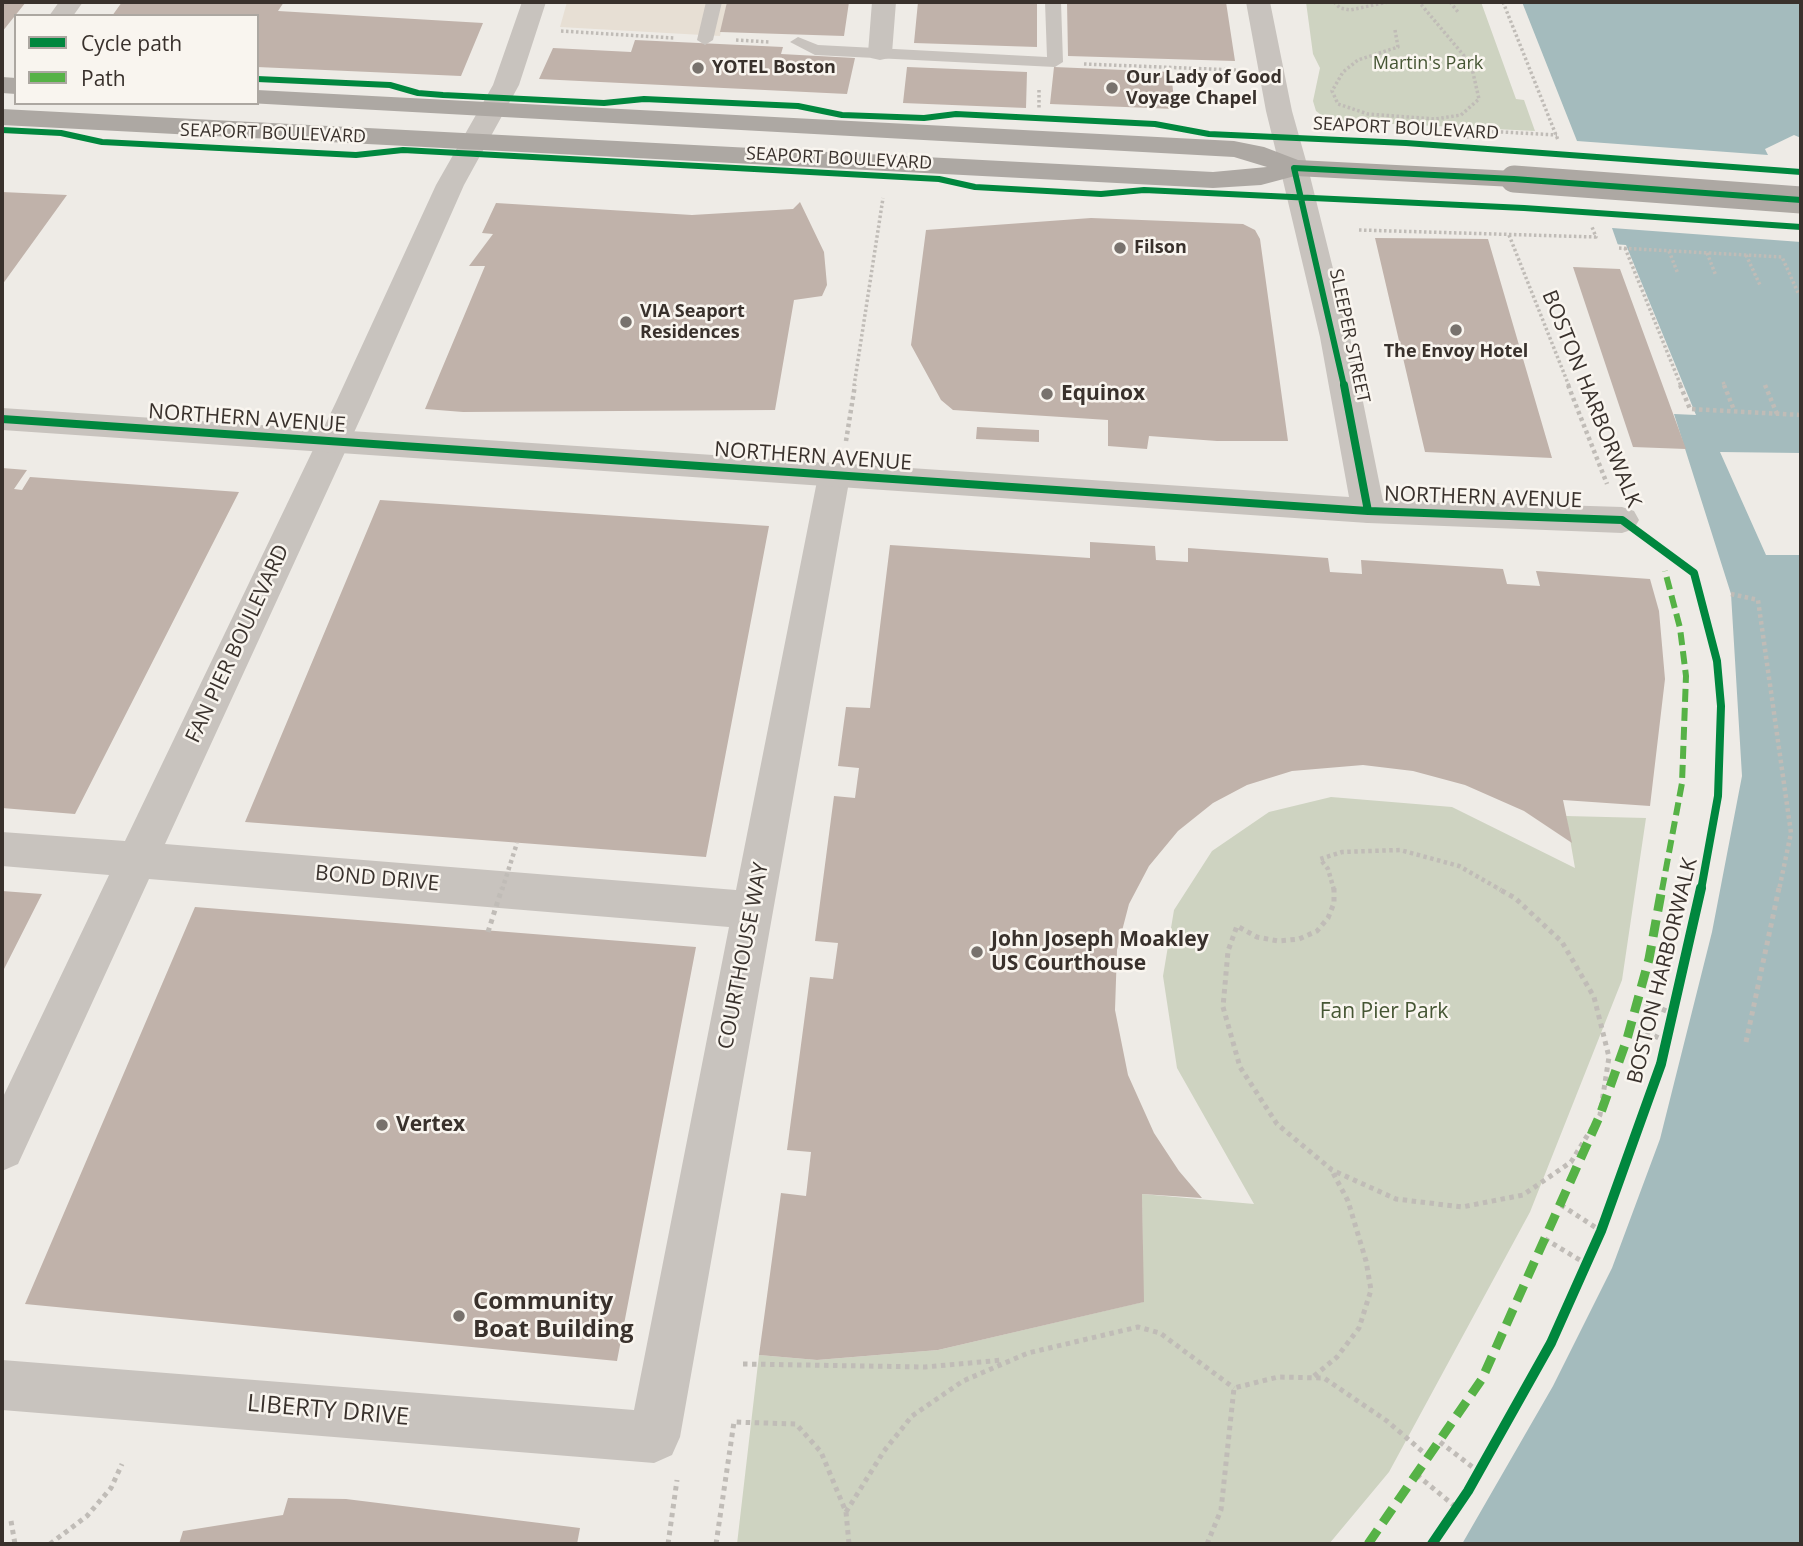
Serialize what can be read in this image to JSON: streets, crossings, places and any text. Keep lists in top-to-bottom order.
{
  "streets": {
    "main road": ["SEAPORT BOULEVARD"],
    "street": [
      "SLEEPER STREET",
      "NORTHERN AVENUE",
      "FAN PIER BOULEVARD",
      "BOND DRIVE",
      "COURTHOUSE WAY",
      "LIBERTY DRIVE"
    ],
    "cycle path": ["BOSTON HARBORWALK"]
  },
  "crossings": [
    ["SEAPORT BOULEVARD", "SLEEPER STREET"],
    ["SEAPORT BOULEVARD", "FAN PIER BOULEVARD"],
    ["SLEEPER STREET", "NORTHERN AVENUE"],
    ["BOSTON HARBORWALK", "NORTHERN AVENUE"],
    ["NORTHERN AVENUE", "FAN PIER BOULEVARD"],
    ["NORTHERN AVENUE", "COURTHOUSE WAY"],
    ["FAN PIER BOULEVARD", "BOND DRIVE"],
    ["BOND DRIVE", "COURTHOUSE WAY"],
    ["COURTHOUSE WAY", "LIBERTY DRIVE"]
  ],
  "parks": ["Martin's Park", "Fan Pier Park"],
  "places": [
    "YOTEL Boston",
    "Our Lady of Good Voyage Chapel",
    "Filson",
    "VIA Seaport Residences",
    "The Envoy Hotel",
    "Equinox",
    "John Joseph Moakley US Courthouse",
    "Vertex",
    "Community Boat Building"
  ],
  "legend": ["Cycle path", "Path"]
}
